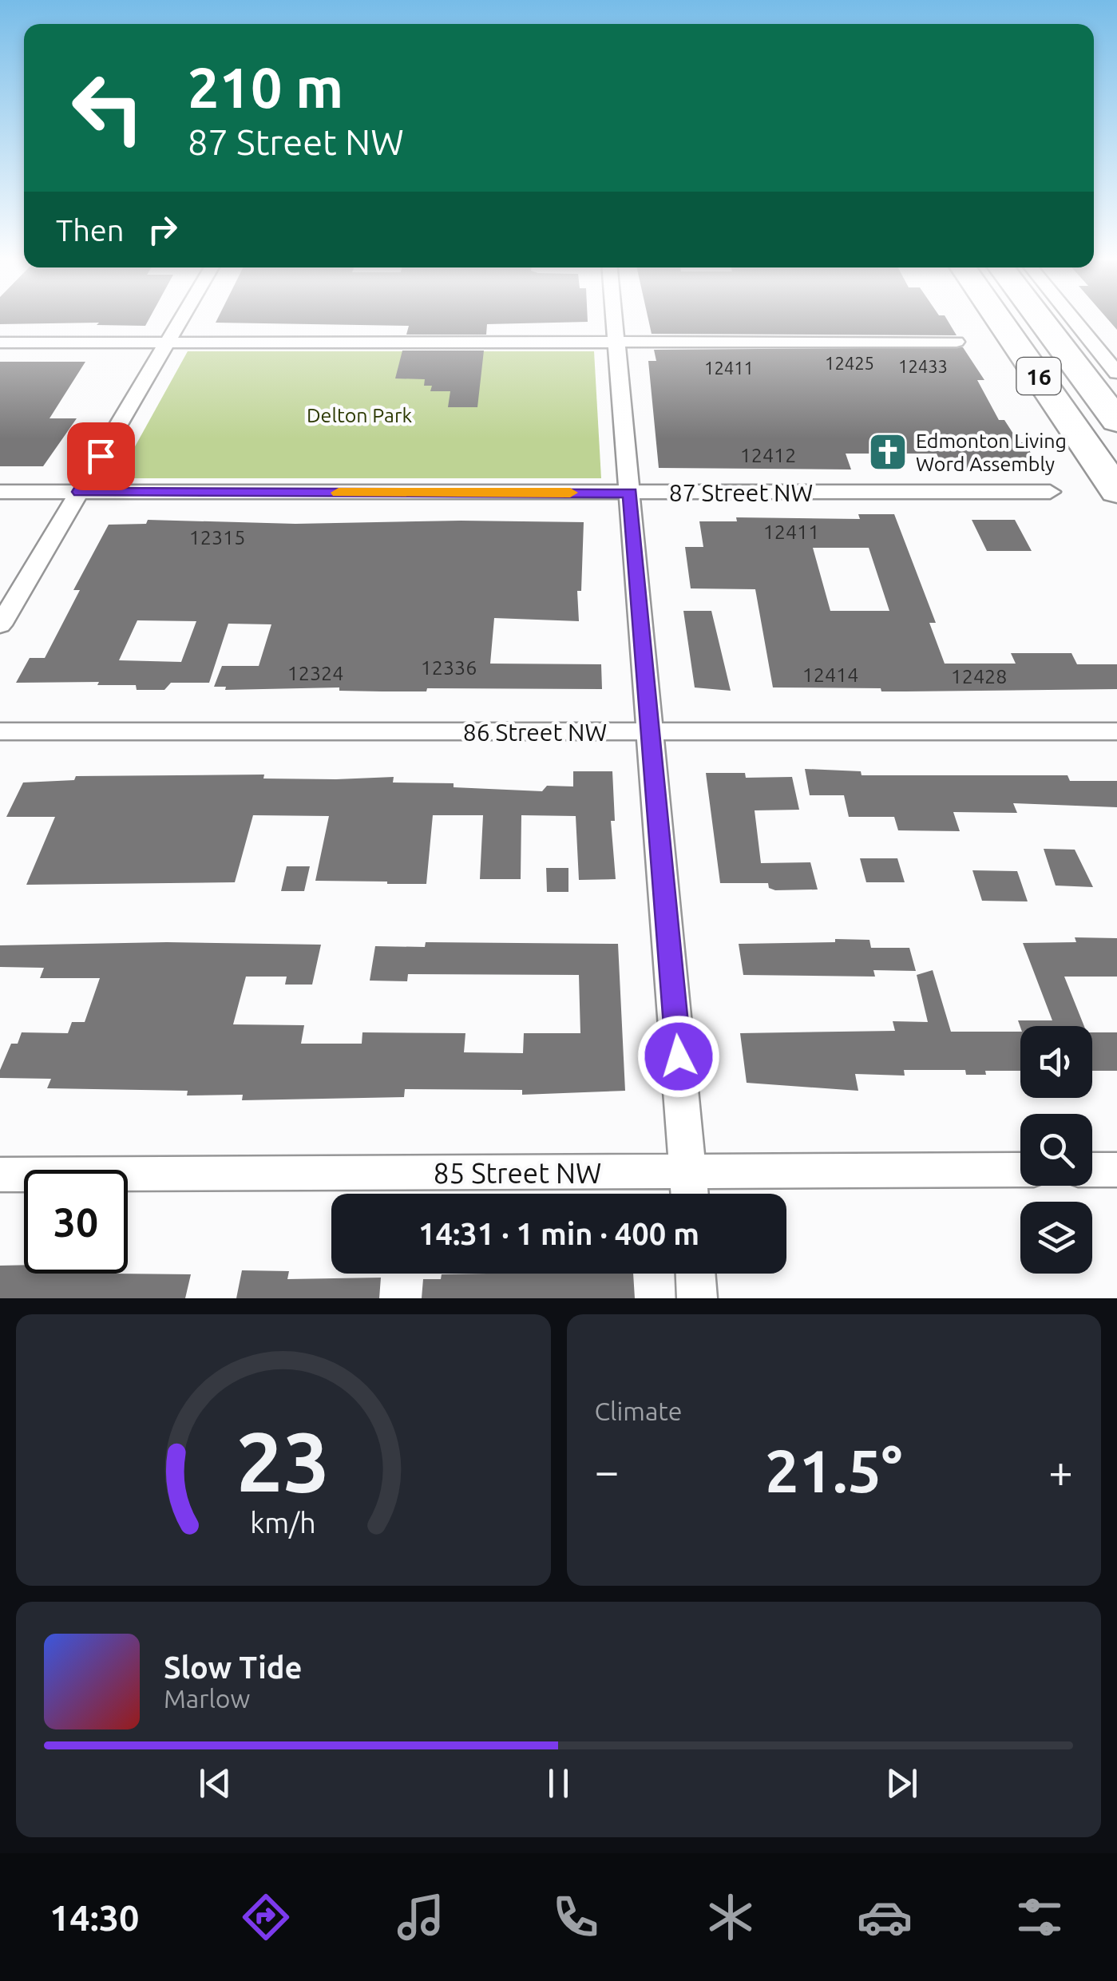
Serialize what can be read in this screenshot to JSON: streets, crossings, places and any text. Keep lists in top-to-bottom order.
{
  "streets": {
    "highway": ["16"],
    "street": ["87 Street NW", "86 Street NW", "85 Street NW"]
  },
  "parks": ["Delton Park"],
  "places": {
    "church": ["Edmonton Living Word Assembly"]
  },
  "house_numbers": [
    "12425",
    "12433",
    "12411",
    "12412",
    "12411",
    "12315",
    "12336",
    "12324",
    "12414",
    "12428"
  ],
  "page": {
    "turn": ["210 m", "87 Street NW"],
    "then": "Then",
    "limit": "30",
    "trip": "14:31 · 1 min · 400 m",
    "tile": "Climate",
    "heat": ["−", "21.5°", "+"],
    "song": ["Slow Tide", "Marlow"],
    "tabs": "14:30",
    "gauge": ["23", "km/h"]
  }
}
